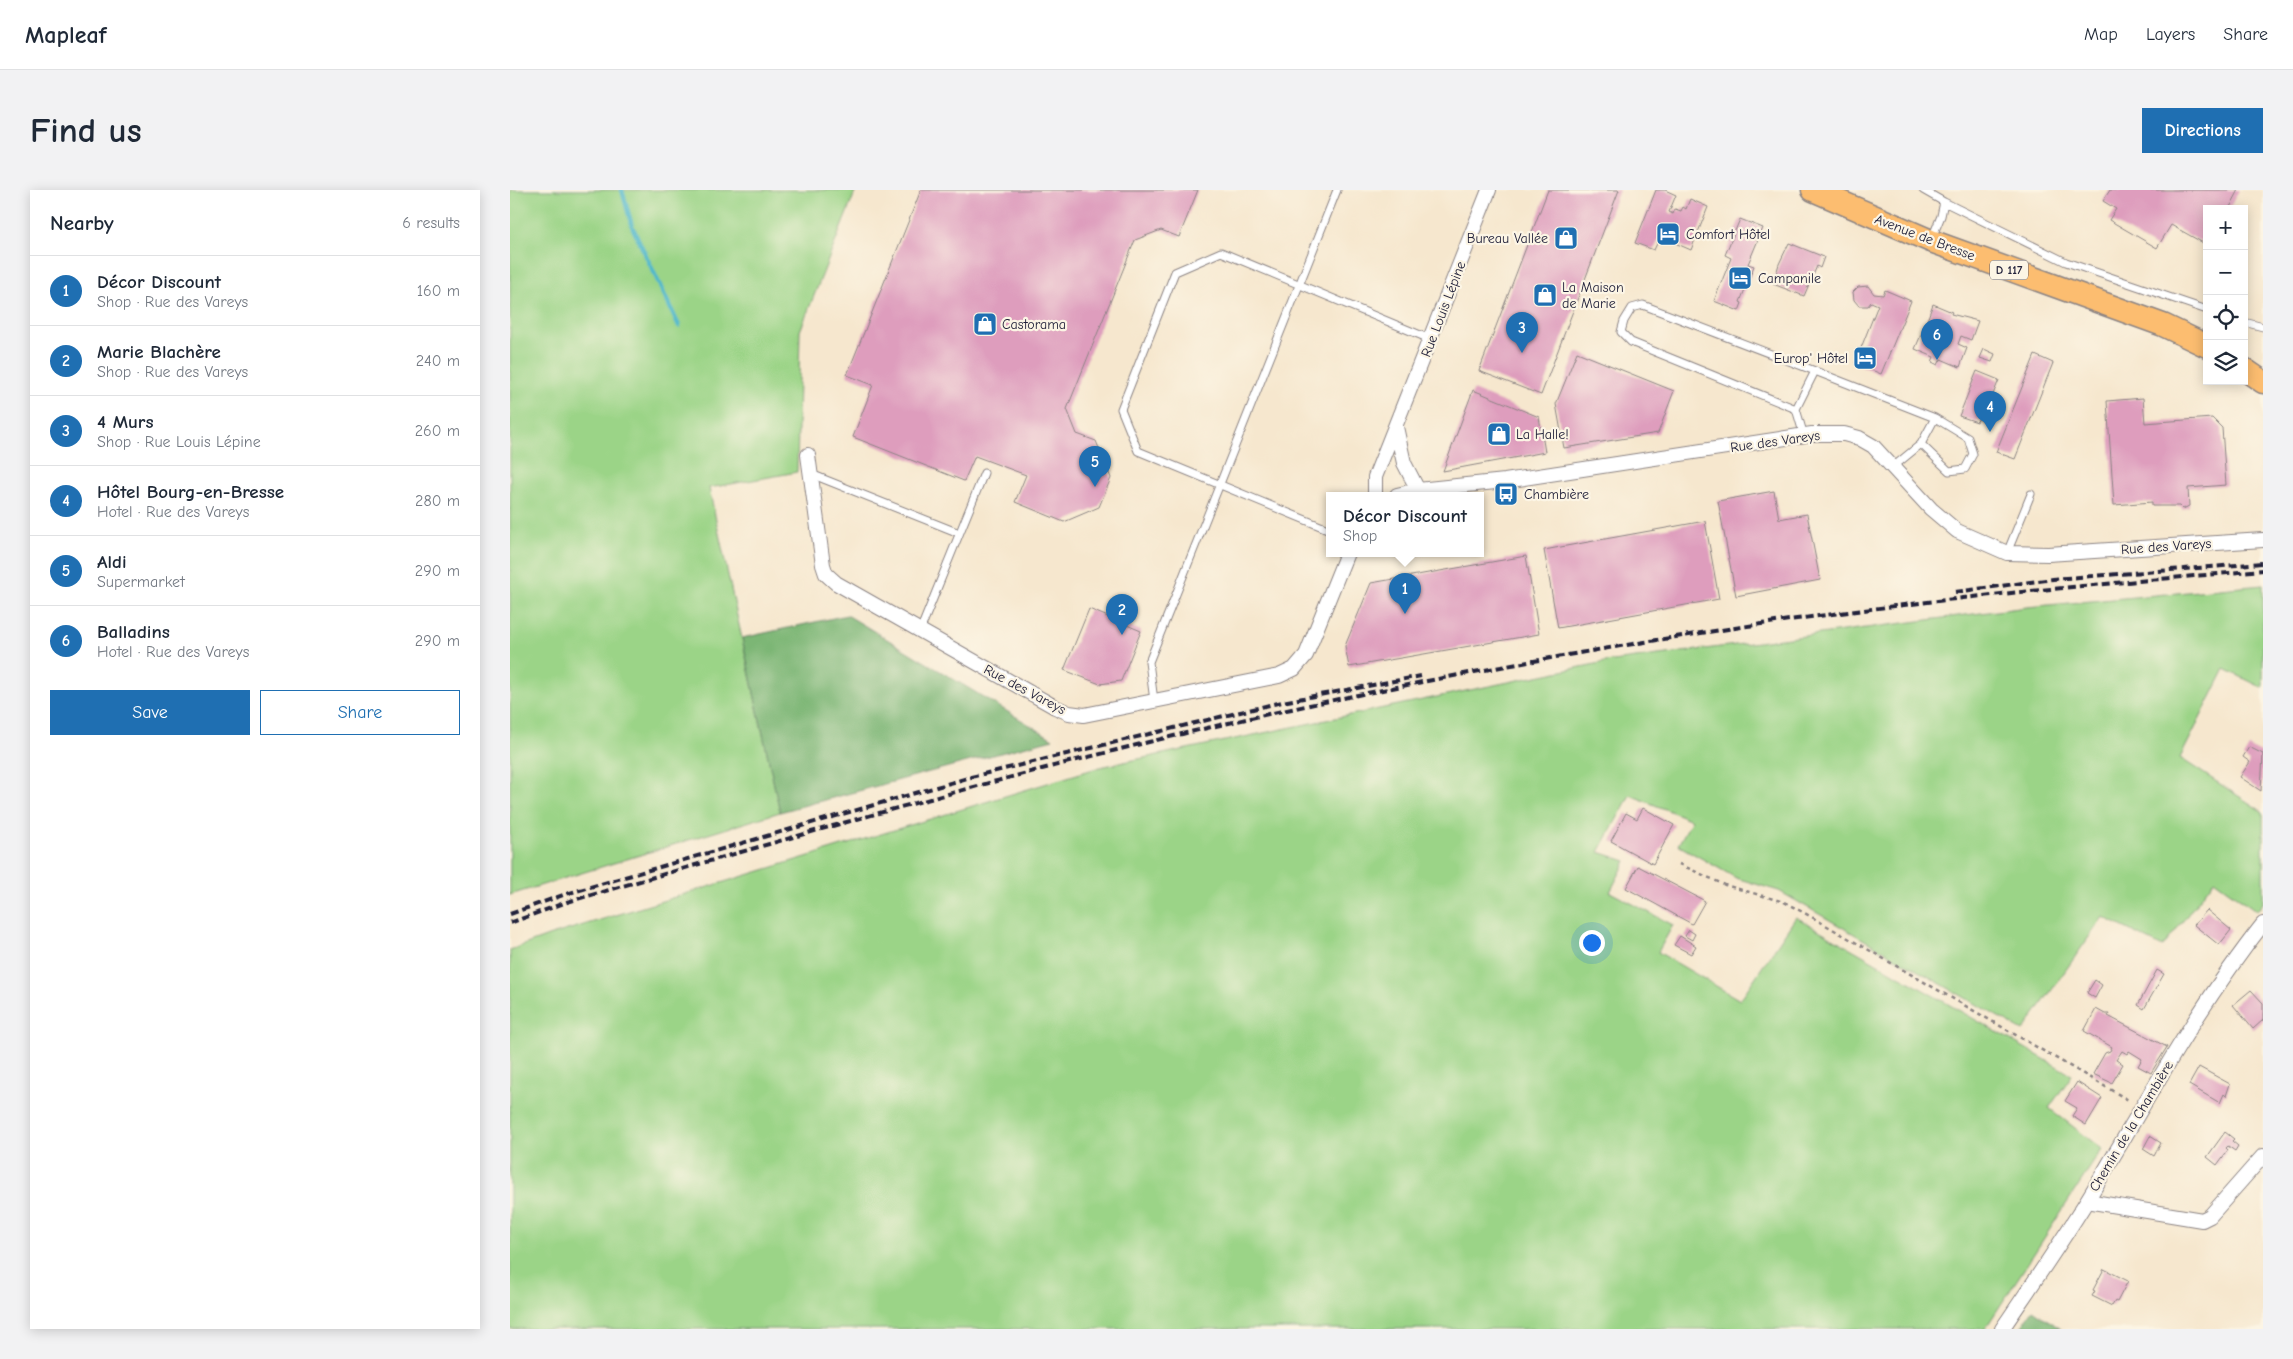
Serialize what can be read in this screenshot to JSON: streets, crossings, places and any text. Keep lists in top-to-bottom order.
{
  "streets": {
    "main road": ["Avenue de Bresse", "D 117"],
    "street": ["Rue Louis Lépine", "Rue des Vareys", "Chemin de la Chambière"]
  },
  "places": {
    "hotel": ["Comfort Hôtel", "Campanile", "Europ' Hôtel"],
    "shop": [
      "Bureau Vallée",
      "La Maison de Marie",
      "Castorama",
      "La Halle!"
    ],
    "bus stop": ["Chambière"]
  },
  "page": {
    "header": "Mapleaf",
    "nav": ["Map", "Layers", "Share"],
    "buttons": [
      "Directions",
      ["Save", "Share"]
    ],
    "title": "Find us",
    "heading": ["Nearby", "6 results"],
    "map_buttons": ["+", "−"],
    "list": [
      {
        "mark": "1",
        "name": "Décor Discount",
        "note": "Shop · Rue des Vareys",
        "value": "160 m"
      },
      {
        "mark": "2",
        "name": "Marie Blachère",
        "note": "Shop · Rue des Vareys",
        "value": "240 m"
      },
      {
        "mark": "3",
        "name": "4 Murs",
        "note": "Shop · Rue Louis Lépine",
        "value": "260 m"
      },
      {
        "mark": "4",
        "name": "Hôtel Bourg-en-Bresse",
        "note": "Hotel · Rue des Vareys",
        "value": "280 m"
      },
      {
        "mark": "5",
        "name": "Aldi",
        "note": "Supermarket",
        "value": "290 m"
      },
      {
        "mark": "6",
        "name": "Balladins",
        "note": "Hotel · Rue des Vareys",
        "value": "290 m"
      }
    ],
    "pins": [
      "3",
      "6",
      "4",
      "5",
      "1",
      "2"
    ],
    "popup": ["Décor Discount", "Shop"]
  }
}
